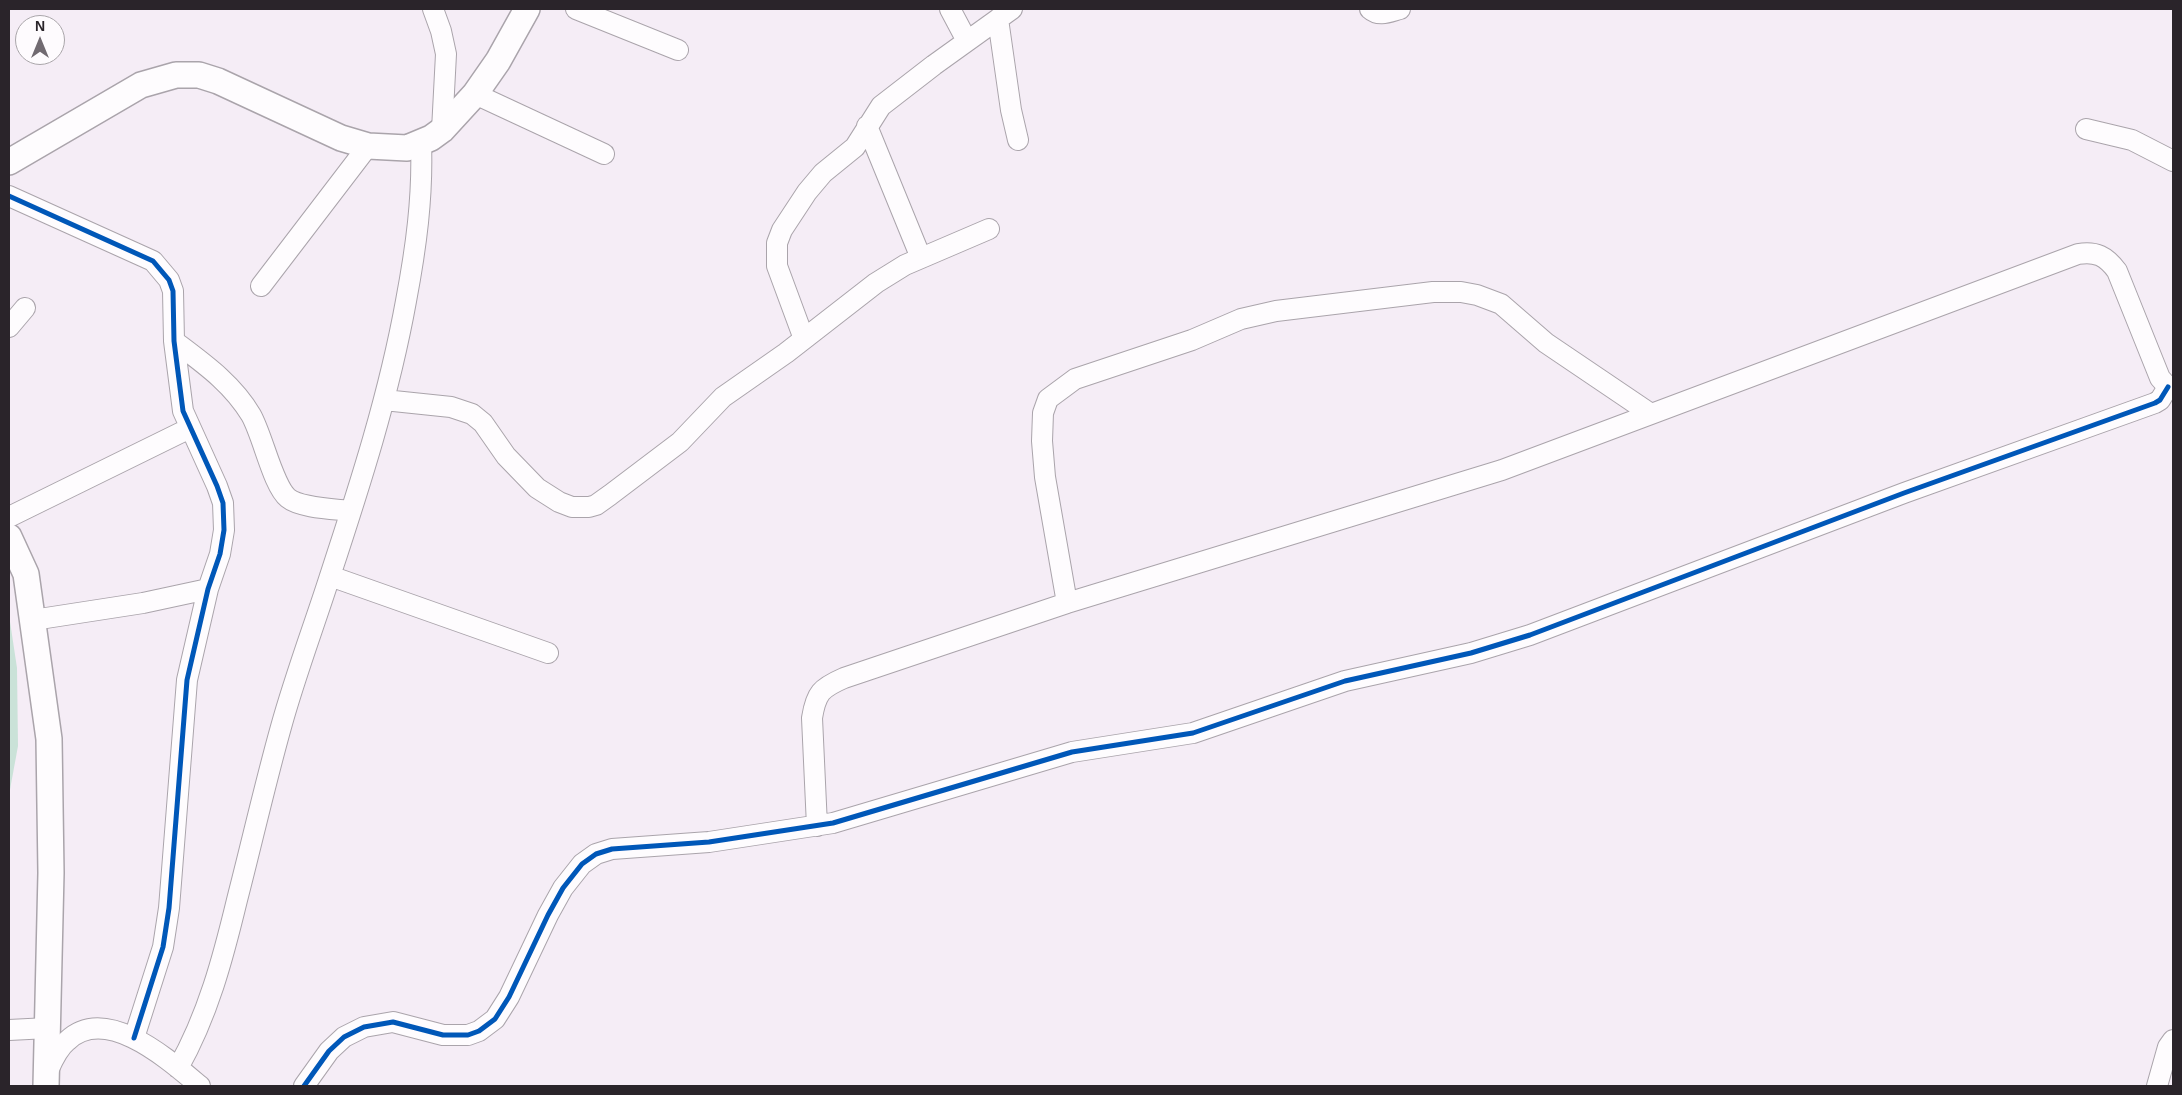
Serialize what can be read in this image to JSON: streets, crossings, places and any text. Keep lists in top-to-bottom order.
{
  "north": "top"
}
